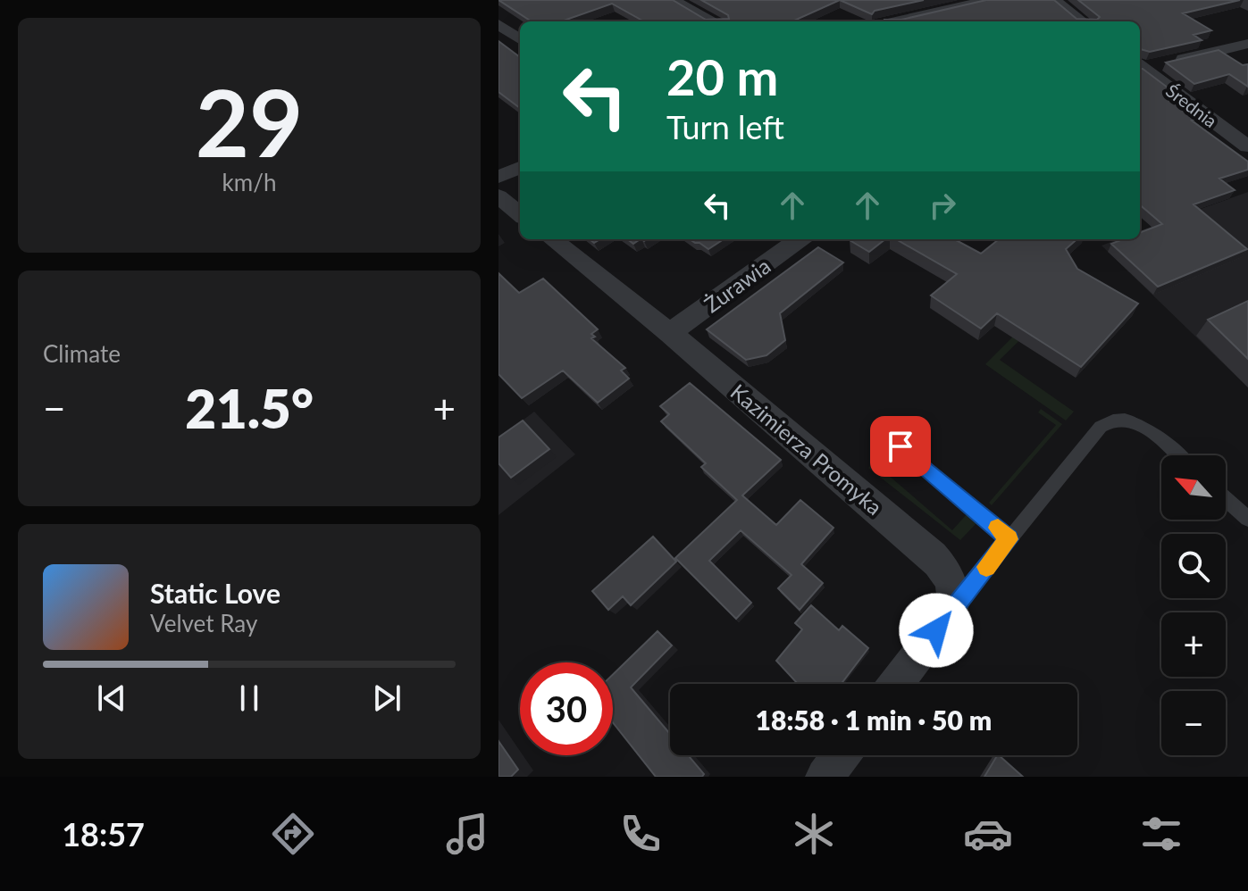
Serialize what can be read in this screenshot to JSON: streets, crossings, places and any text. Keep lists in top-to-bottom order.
{
  "streets": {
    "street": ["Średnia", "Żurawia", "Kazimierza Promyka"]
  },
  "crossings": [
    ["Żurawia", "Kazimierza Promyka"]
  ],
  "north": "top left",
  "page": {
    "tile": [
      ["29", "km/h"],
      "Climate"
    ],
    "turn": ["20 m", "Turn left"],
    "heat": ["−", "21.5°", "+"],
    "map_buttons": ["+", "−"],
    "song": ["Static Love", "Velvet Ray"],
    "limit": "30",
    "trip": "18:58 · 1 min · 50 m",
    "tabs": "18:57"
  }
}
